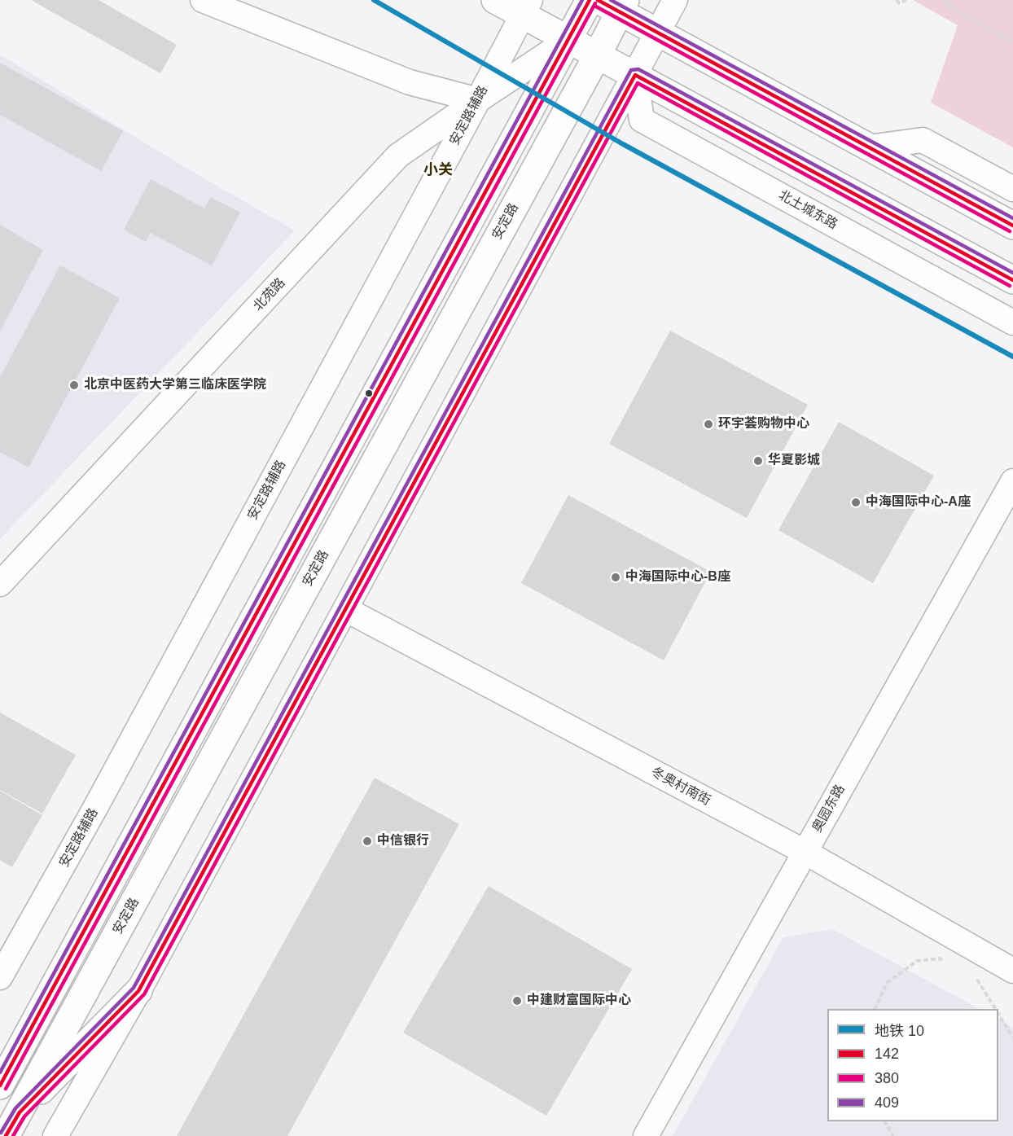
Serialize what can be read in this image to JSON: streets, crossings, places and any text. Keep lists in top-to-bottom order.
{
  "streets": {
    "main road": ["安定路"],
    "street": [
      "安定路辅路",
      "北土城东路",
      "北苑路",
      "冬奥村南街",
      "奥园东路"
    ]
  },
  "crossings": [
    ["安定路辅路", "北苑路"],
    ["冬奥村南街", "奥园东路"]
  ],
  "districts": ["小关"],
  "places": [
    "北京中医药大学第三临床医学院",
    "环宇荟购物中心",
    "华夏影城",
    "中海国际中心-A座",
    "中海国际中心-B座",
    "中信银行",
    "中建财富国际中心"
  ],
  "lines": [
    "metro line 10",
    "transit line 142",
    "transit line 409",
    "transit line 380"
  ],
  "legend": [
    "地铁 10",
    "142",
    "380",
    "409"
  ]
}
